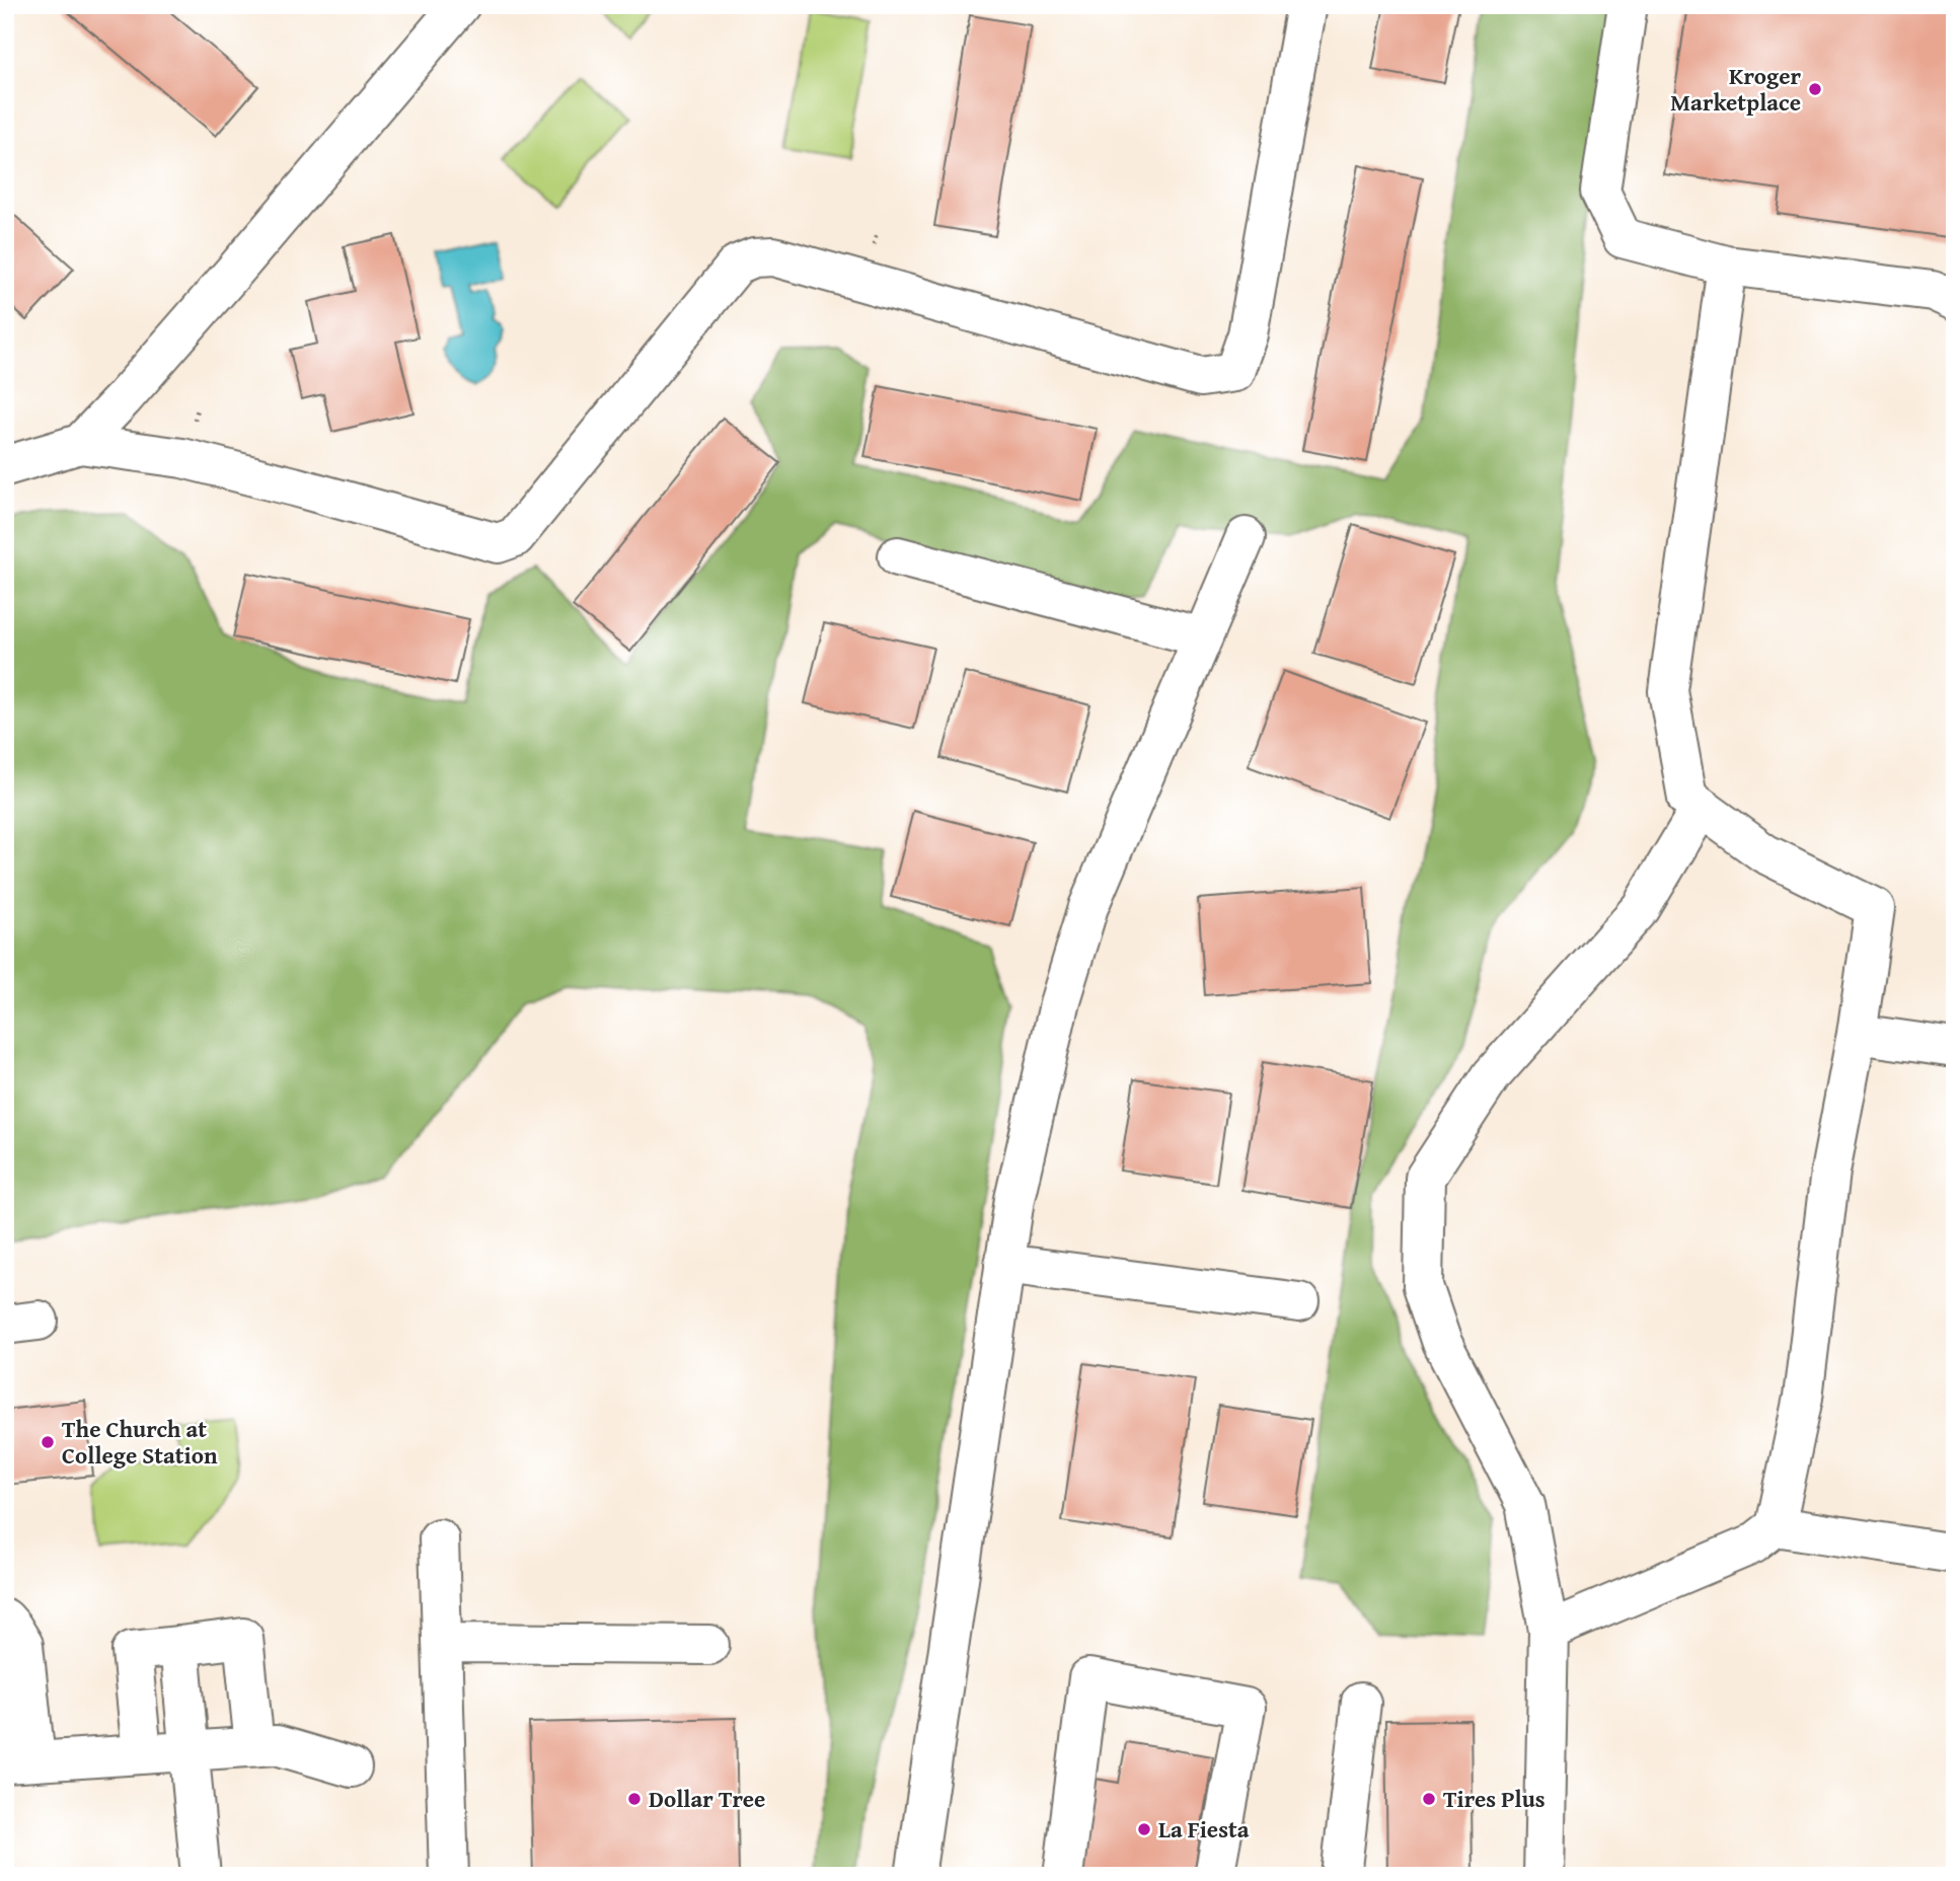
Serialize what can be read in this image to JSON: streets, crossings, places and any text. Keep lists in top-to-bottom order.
{
  "places": [
    "Kroger Marketplace",
    "The Church at College Station",
    "Dollar Tree",
    "Tires Plus",
    "La Fiesta"
  ]
}
